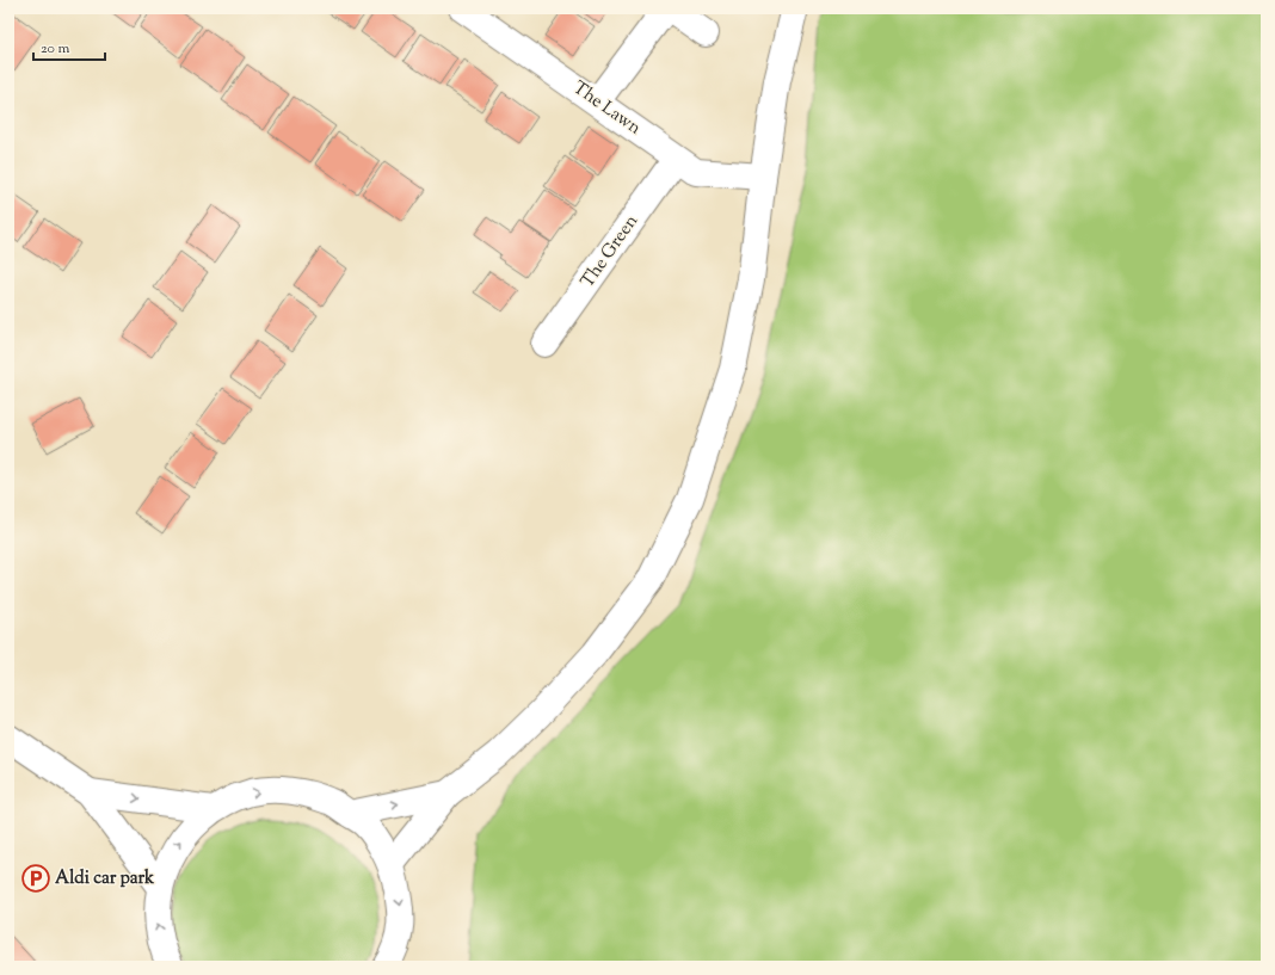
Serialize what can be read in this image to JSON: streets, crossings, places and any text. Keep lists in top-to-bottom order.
{
  "streets": {
    "street": ["The Lawn", "The Green"]
  },
  "crossings": [
    ["The Lawn", "The Green"]
  ],
  "places": {
    "parking": ["Aldi car park"]
  },
  "scale_bar": "20 m"
}
